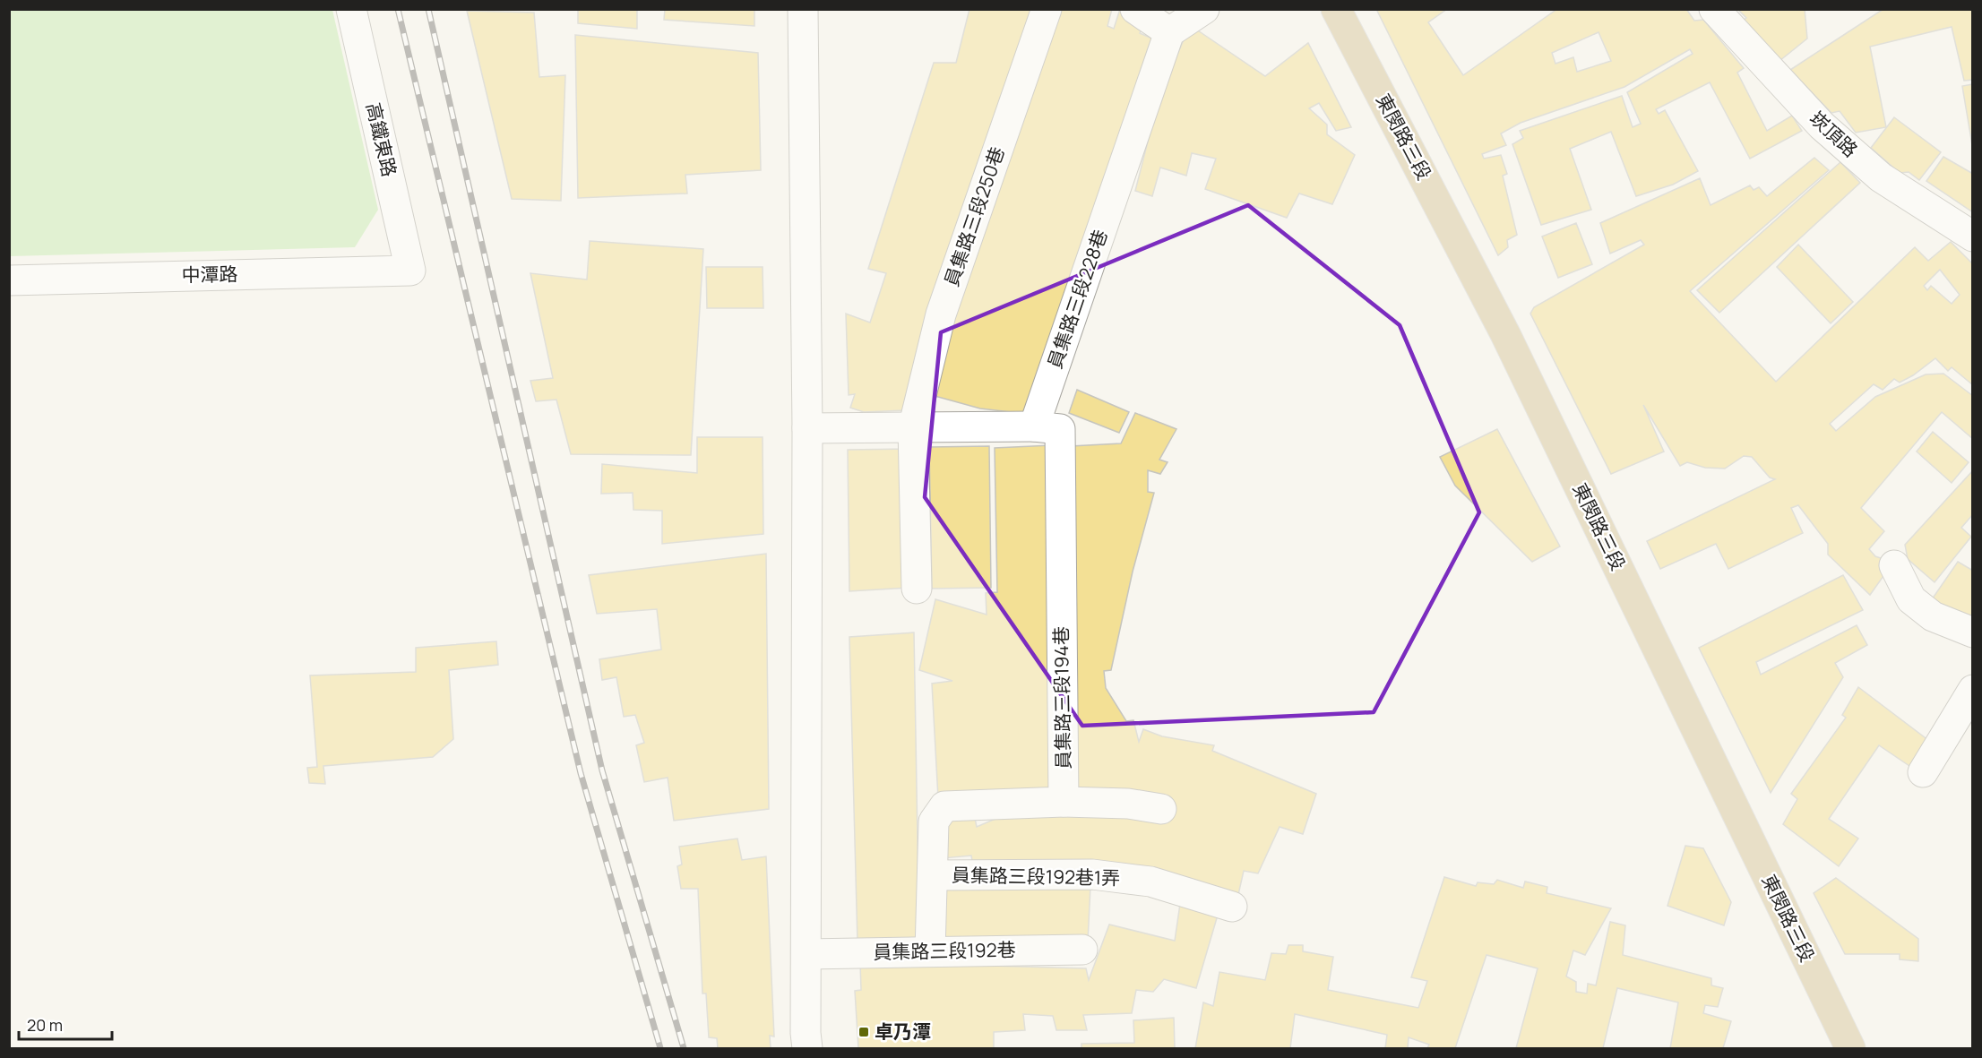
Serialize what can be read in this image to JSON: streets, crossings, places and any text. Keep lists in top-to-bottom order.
{
  "streets": {
    "main road": ["東閔路三段"],
    "street": [
      "崁頂路",
      "高鐵東路",
      "員集路三段250巷",
      "中潭路",
      "員集路三段228巷",
      "員集路三段194巷",
      "員集路三段192巷1弄",
      "員集路三段192巷"
    ]
  },
  "crossings": [
    ["高鐵東路", "中潭路"],
    ["員集路三段228巷", "員集路三段194巷"]
  ],
  "places": {
    "transit": ["卓乃潭"]
  },
  "scale_bar": "20 m"
}
